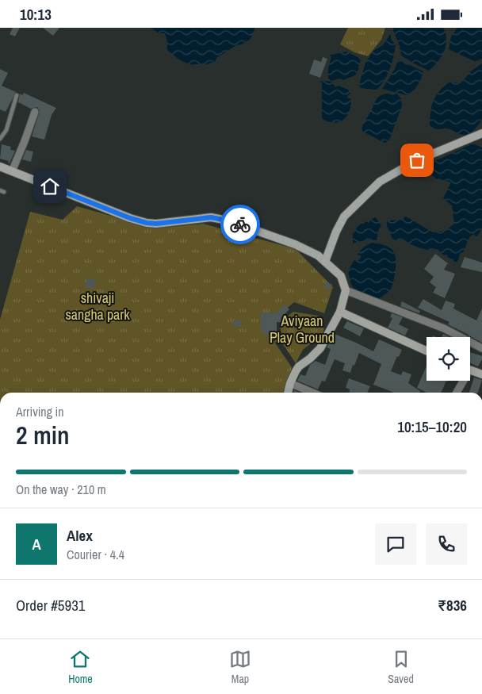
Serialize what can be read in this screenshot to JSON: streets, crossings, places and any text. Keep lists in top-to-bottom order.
{
  "parks": ["shivaji sangha park", "Aviyaan Play Ground"],
  "page": {
    "status": "10:13",
    "heading": ["2 min", "Arriving in", "10:15–10:20"],
    "panel": [
      "Alex",
      "Courier · 4.4",
      "Order #5931",
      "₹836"
    ],
    "bar": "On the way · 210 m",
    "round": "A",
    "tabs": ["Home", "Map", "Saved"]
  }
}
